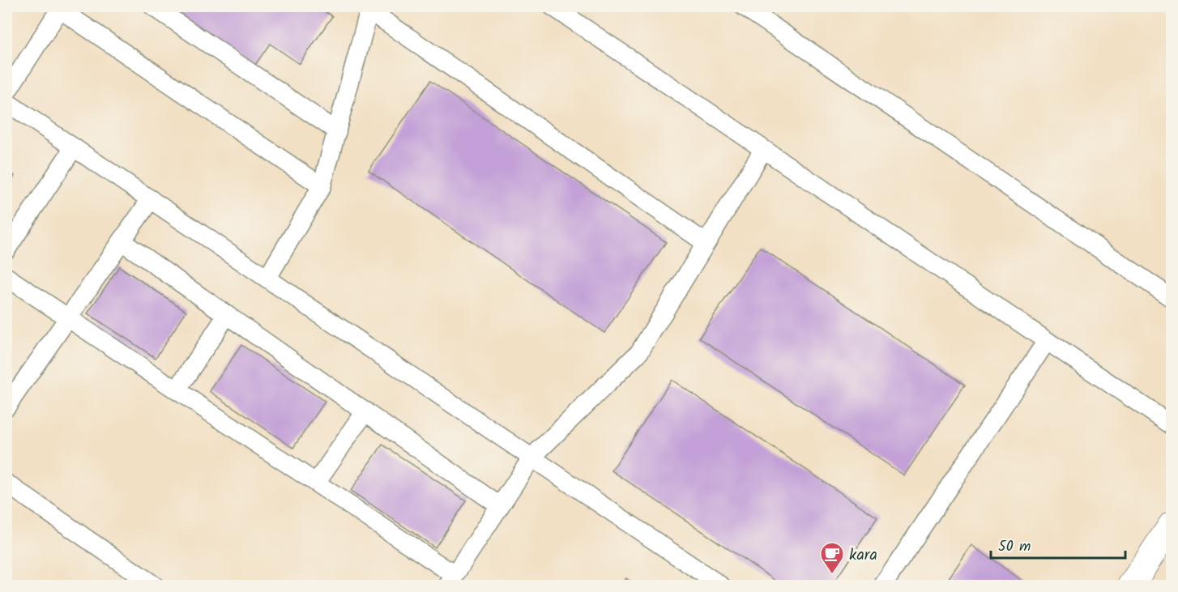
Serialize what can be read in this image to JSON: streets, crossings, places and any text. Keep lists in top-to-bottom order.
{
  "places": {
    "cafe": ["kara"]
  },
  "scale_bar": "50 m"
}
